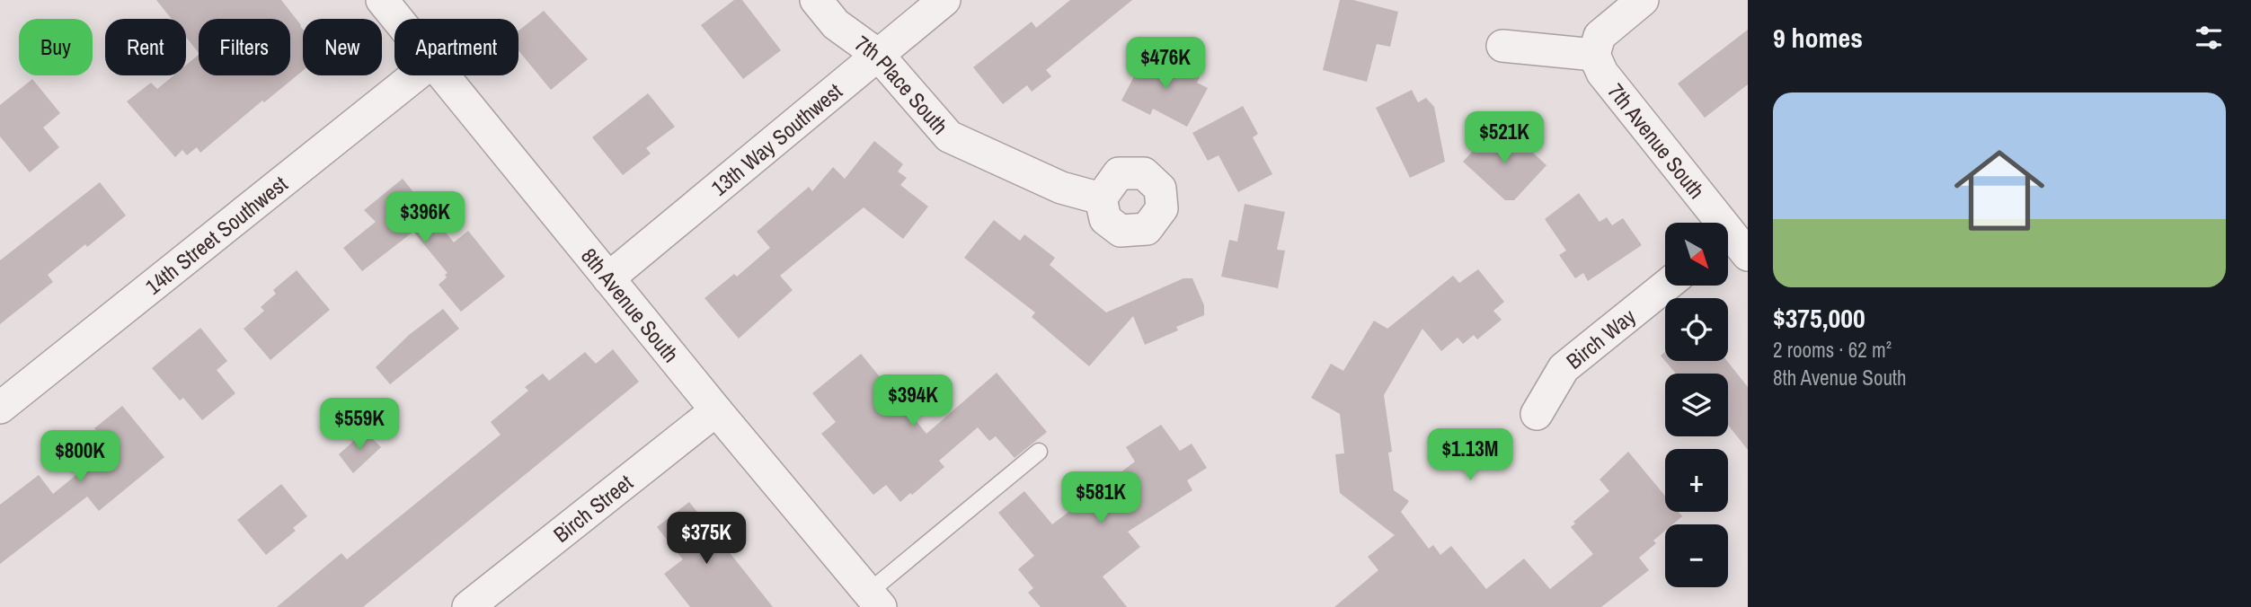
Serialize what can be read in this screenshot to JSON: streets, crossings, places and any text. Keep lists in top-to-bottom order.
{
  "streets": {
    "street": [
      "7th Place South",
      "13th Way Southwest",
      "7th Avenue South",
      "14th Street Southwest",
      "8th Avenue South",
      "Birch Way",
      "Birch Street"
    ]
  },
  "crossings": [
    ["7th Place South", "13th Way Southwest"],
    ["13th Way Southwest", "8th Avenue South"],
    ["8th Avenue South", "Birch Street"]
  ],
  "north": "bottom right",
  "page": {
    "heading": "9 homes",
    "chip": [
      "Buy",
      "Rent",
      "Filters",
      "New",
      "Apartment"
    ],
    "price": [
      "$476K",
      "$521K",
      "$396K",
      "$394K",
      "$559K",
      "$1.13M",
      "$800K",
      "$581K",
      "$375K"
    ],
    "list": [
      {
        "name": "$375,000",
        "note": "2 rooms · 62 m² · 8th Avenue South"
      }
    ],
    "map_buttons": ["+", "−"]
  }
}
